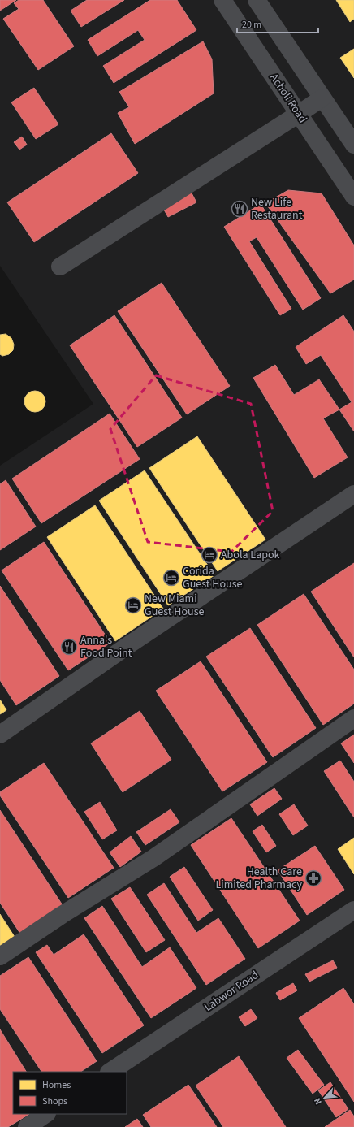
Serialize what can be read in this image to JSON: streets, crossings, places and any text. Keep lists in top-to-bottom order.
{
  "streets": {
    "street": ["Acholi Road", "Labwor Road"]
  },
  "places": {
    "restaurant": ["New Life Restaurant", "Anna's Food Point"],
    "hotel": ["Abola Lapok", "Corida Guest House", "New Miami Guest House"],
    "pharmacy": ["Health Care Limited Pharmacy"]
  },
  "legend": ["Homes", "Shops"],
  "scale_bar": "20 m",
  "north": "bottom left"
}
